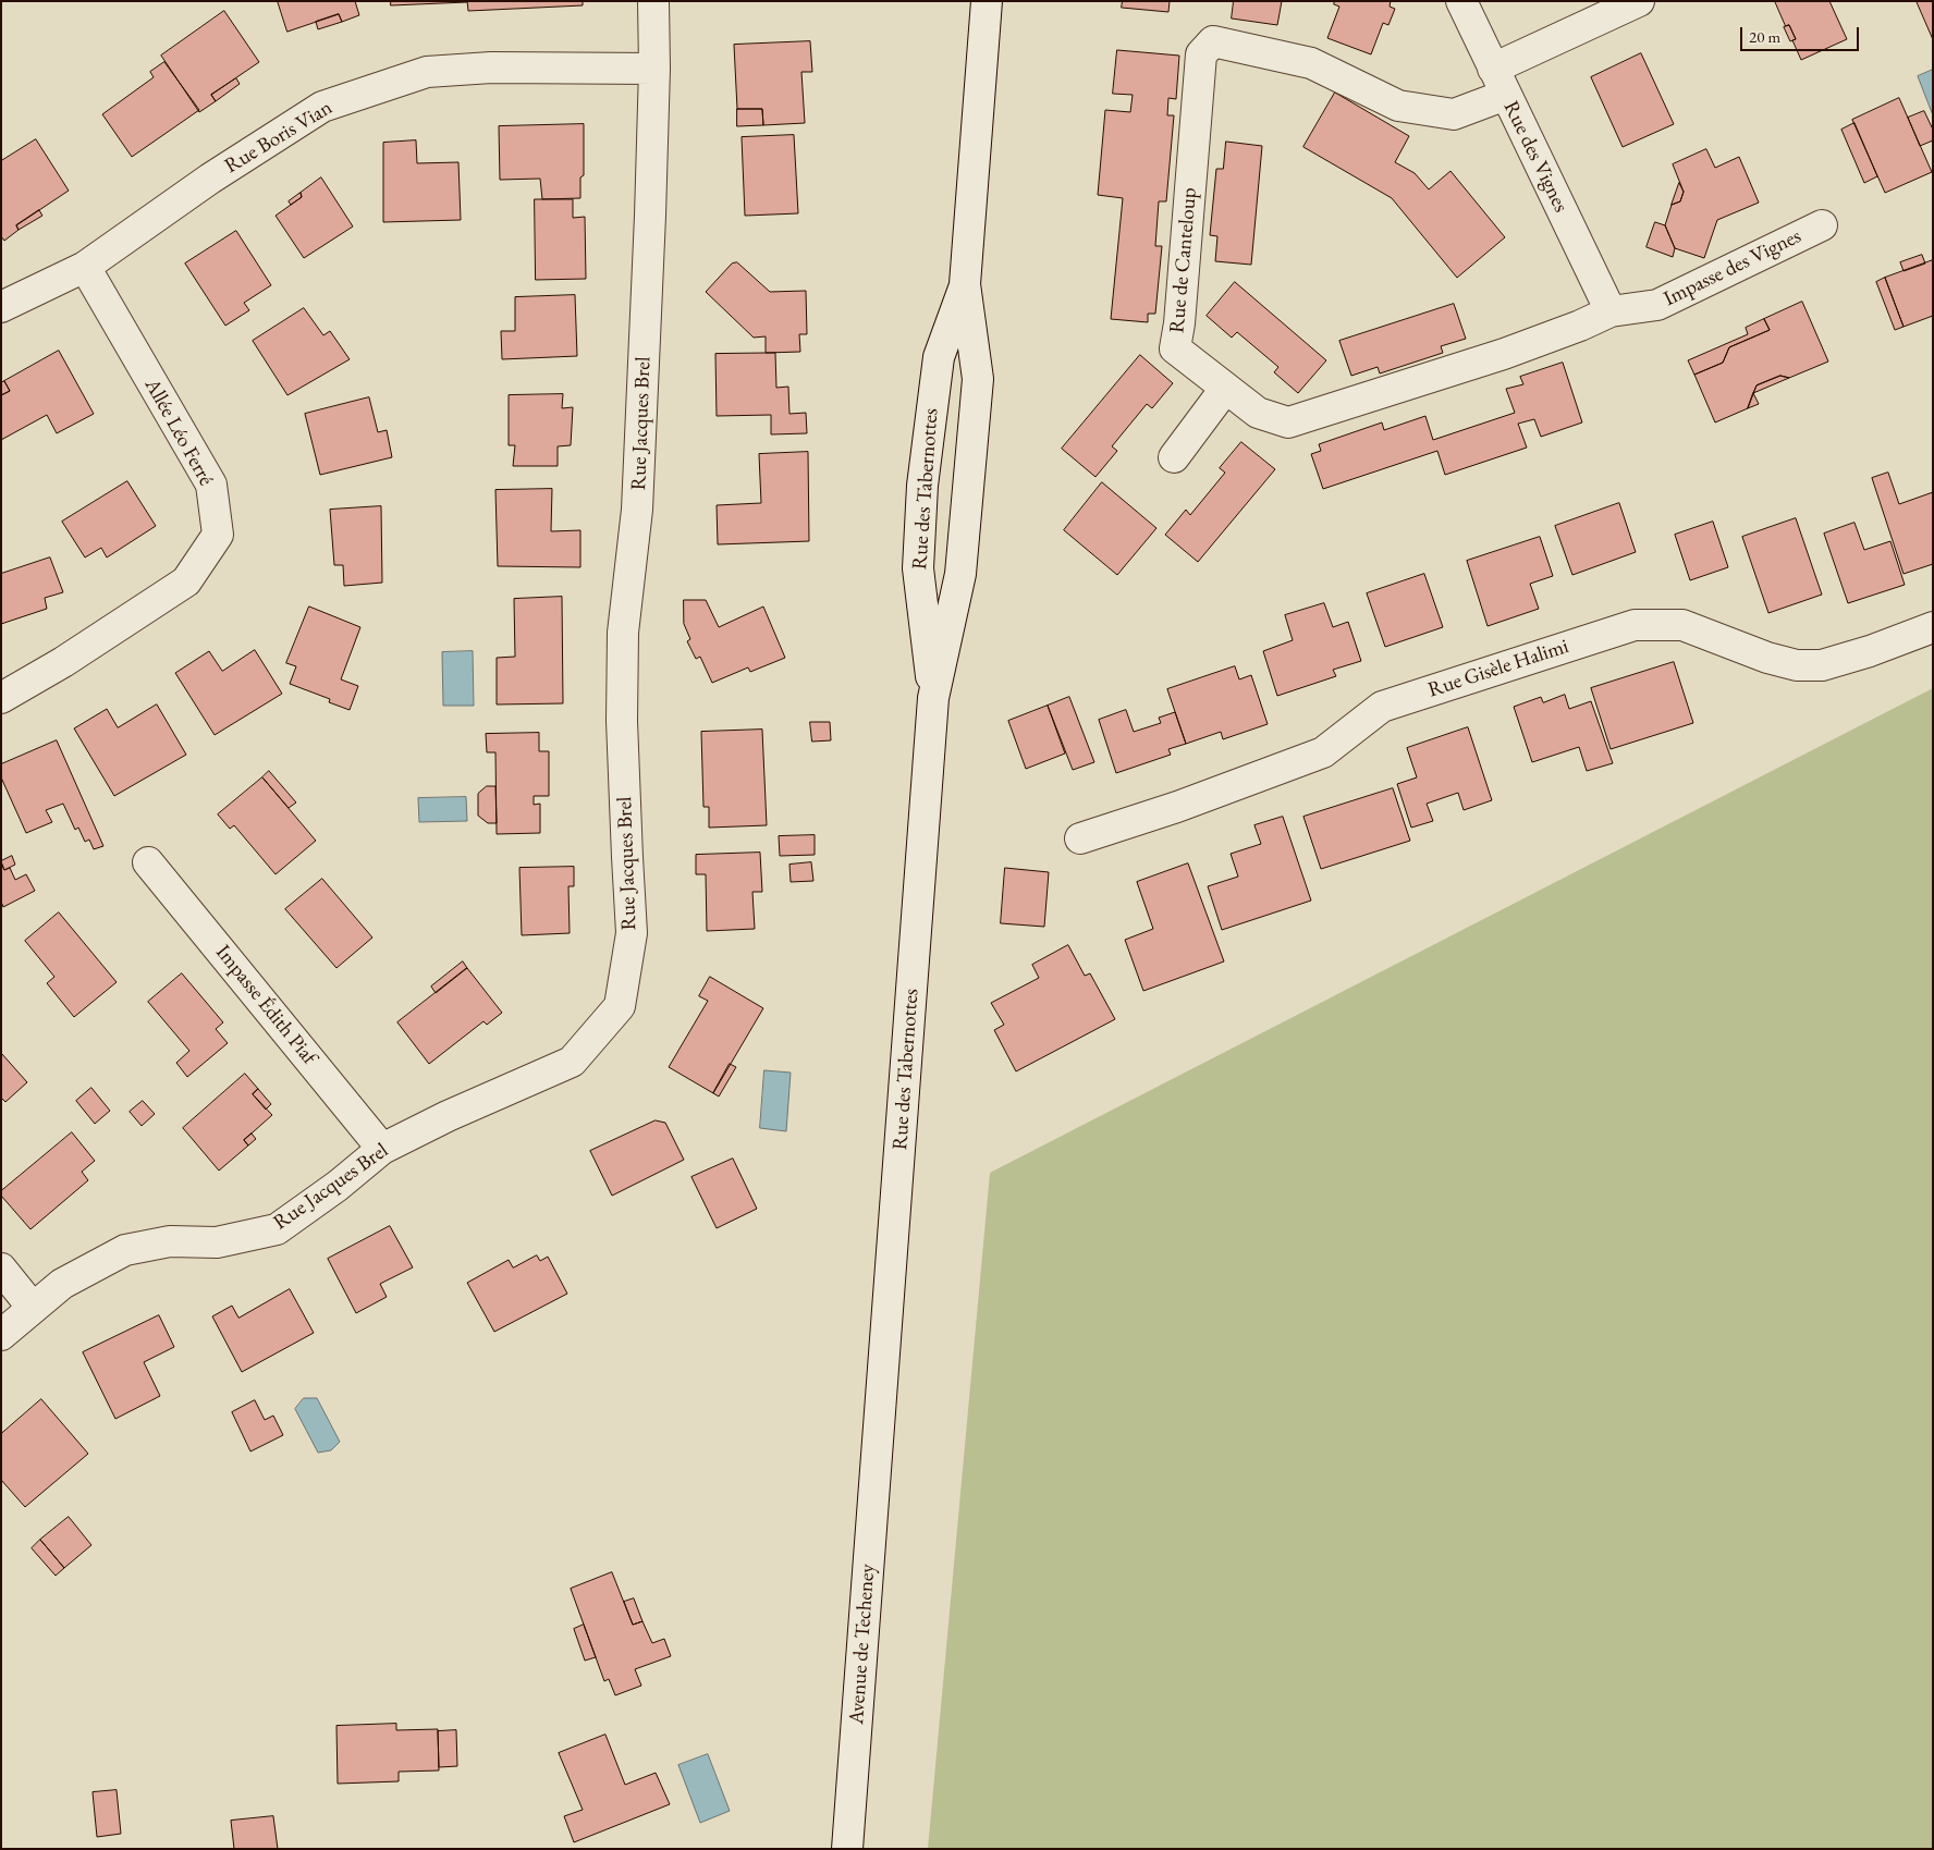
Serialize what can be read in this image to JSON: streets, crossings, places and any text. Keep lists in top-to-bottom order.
{
  "streets": {
    "street": [
      "Rue Boris Vian",
      "Rue des Vignes",
      "Rue de Canteloup",
      "Impasse des Vignes",
      "Rue Jacques Brel",
      "Allée Léo Ferré",
      "Rue des Tabernottes",
      "Rue Gisèle Halimi",
      "Impasse Édith Piaf",
      "Avenue de Techeney"
    ]
  },
  "crossings": [
    ["Rue Boris Vian", "Rue Jacques Brel"],
    ["Rue Boris Vian", "Allée Léo Ferré"],
    ["Rue des Vignes", "Rue de Canteloup"],
    ["Rue des Vignes", "Impasse des Vignes"],
    ["Rue de Canteloup", "Impasse des Vignes"],
    ["Rue Jacques Brel", "Impasse Édith Piaf"],
    ["Rue des Tabernottes", "Avenue de Techeney"]
  ],
  "scale_bar": "20 m"
}
